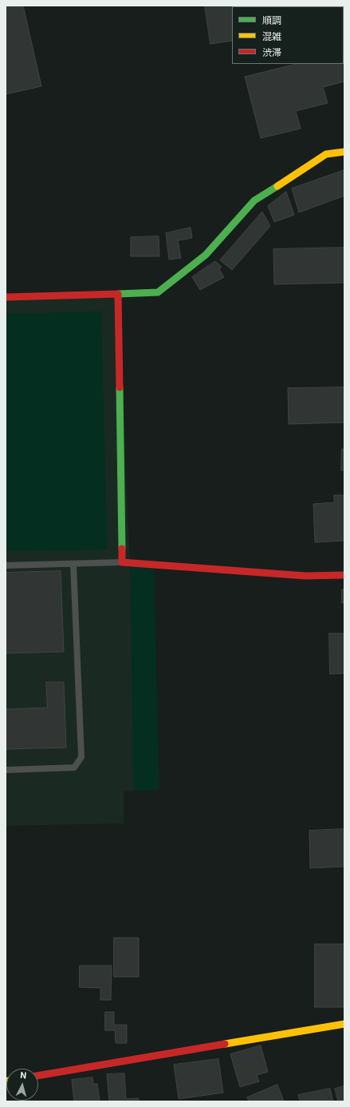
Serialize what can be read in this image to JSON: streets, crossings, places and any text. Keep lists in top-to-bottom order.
{
  "legend": ["順調", "混雑", "渋滞"],
  "north": "top"
}
